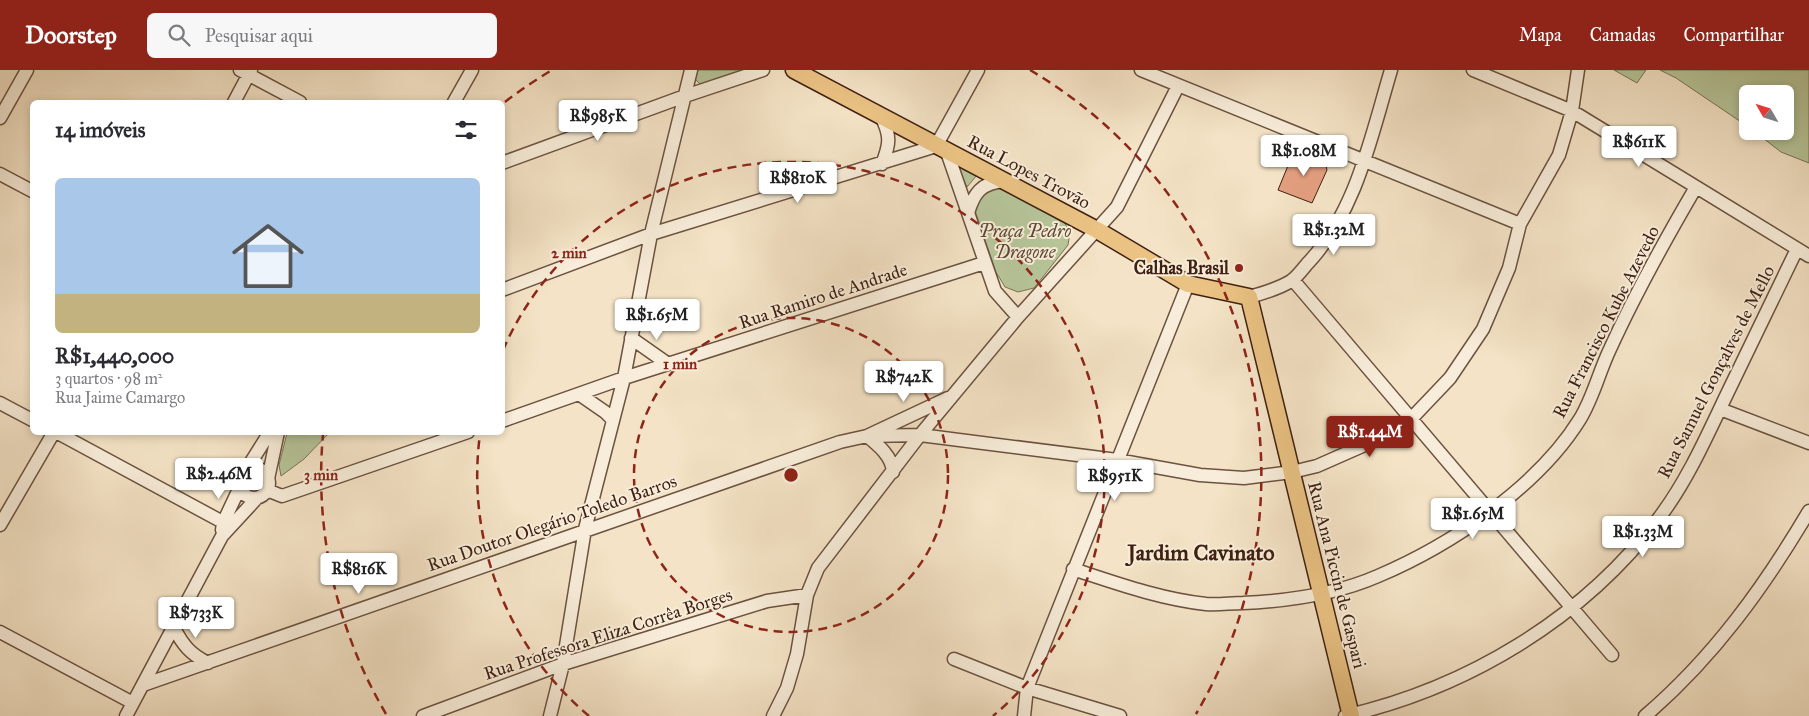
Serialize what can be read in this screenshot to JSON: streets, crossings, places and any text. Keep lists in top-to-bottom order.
{
  "streets": {
    "main road": ["Rua Lopes Trovão", "Rua Ana Piccin de Gaspari"],
    "street": [
      "Rua Ramiro de Andrade",
      "Rua Francisco Kube Azevedo",
      "Rua Samuel Gonçalves de Mello",
      "Rua Doutor Olegário Toledo Barros",
      "Rua Professora Eliza Corrêa Borges"
    ]
  },
  "crossings": [
    ["Rua Lopes Trovão", "Rua Ana Piccin de Gaspari"],
    ["Rua Francisco Kube Azevedo", "Rua Ana Piccin de Gaspari"],
    ["Rua Samuel Gonçalves de Mello", "Rua Ana Piccin de Gaspari"],
    ["Rua Doutor Olegário Toledo Barros", "Rua Ana Piccin de Gaspari"]
  ],
  "districts": ["Jardim Cavinato"],
  "parks": ["Praça Pedro Dragone"],
  "places": ["Calhas Brasil"],
  "north": "top left",
  "page": {
    "header": "Doorstep",
    "search": "Pesquisar aqui",
    "nav": ["Mapa", "Camadas", "Compartilhar"],
    "price": [
      "R$985K",
      "R$611K",
      "R$1.08M",
      "R$810K",
      "R$1.32M",
      "R$1.65M",
      "R$742K",
      "R$1.44M",
      "R$2.46M",
      "R$951K",
      "R$1.65M",
      "R$1.33M",
      "R$816K",
      "R$733K"
    ],
    "heading": "14 imóveis",
    "list": [
      {
        "name": "R$1,440,000",
        "note": "3 quartos · 98 m² · Rua Jaime Camargo"
      }
    ]
  },
  "rings": ["2 min", "1 min", "3 min"]
}
